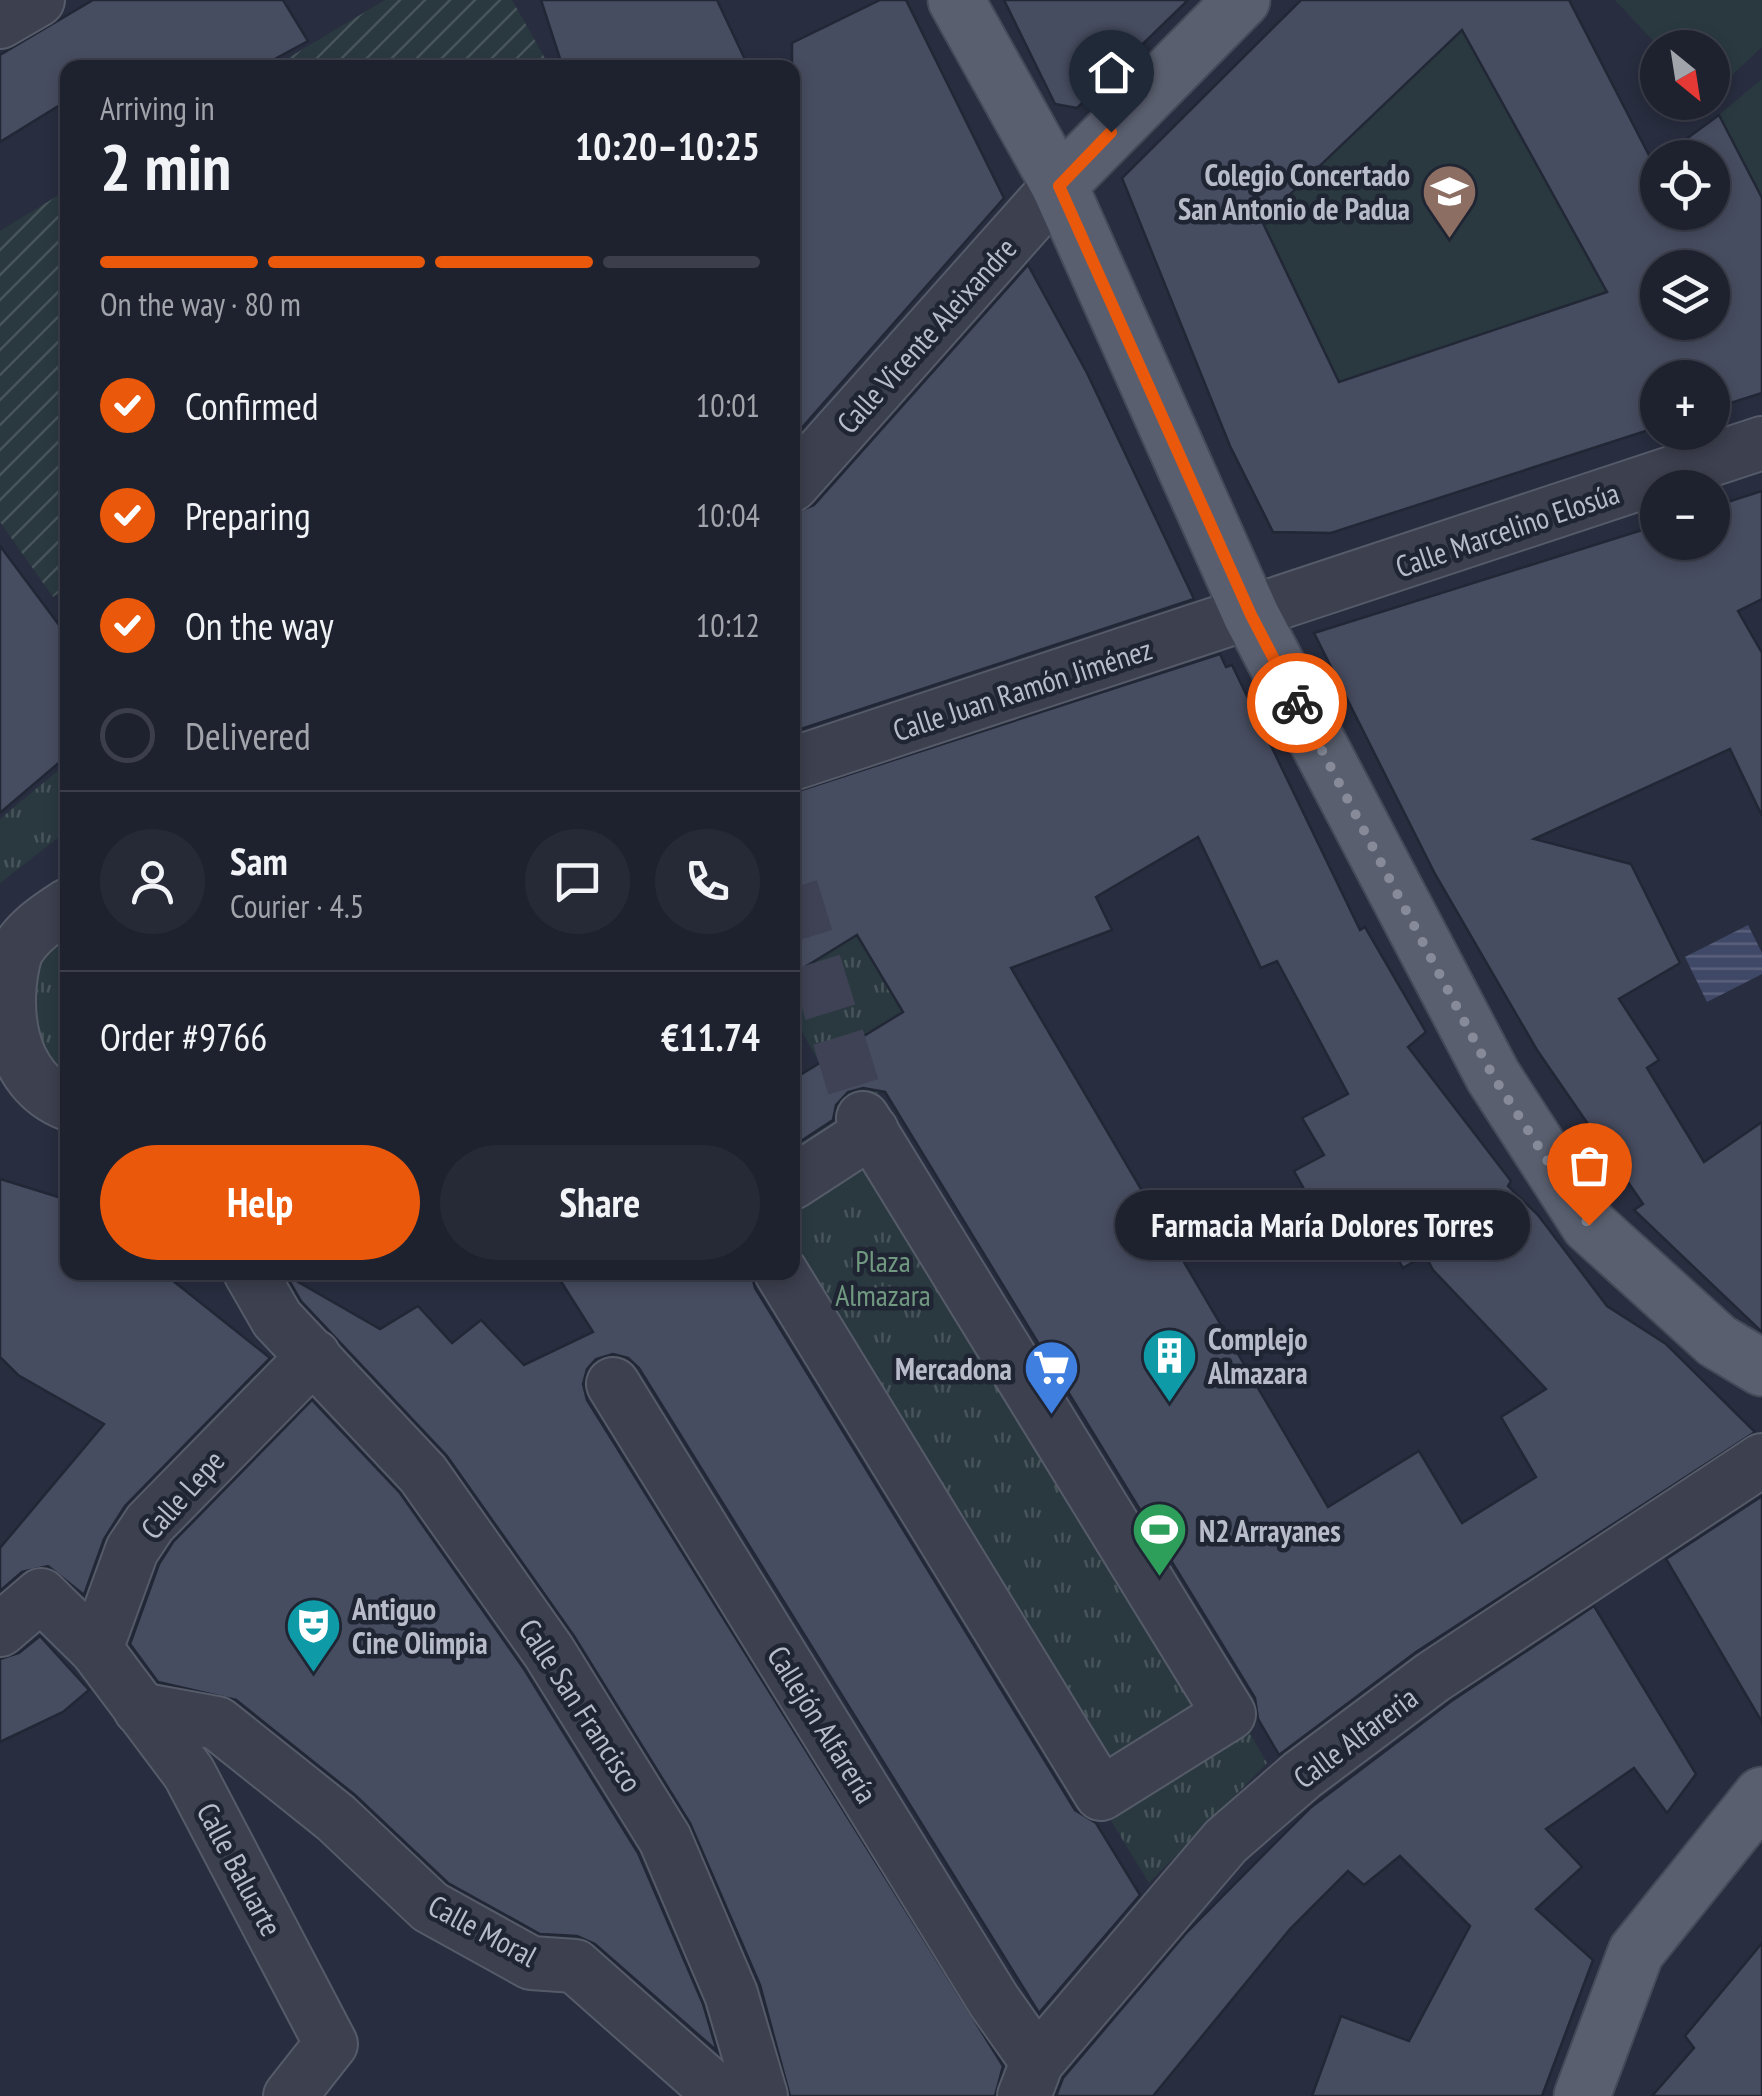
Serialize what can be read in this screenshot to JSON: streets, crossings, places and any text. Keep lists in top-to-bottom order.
{
  "streets": {
    "street": [
      "Calle Vicente Aleixandre",
      "Calle Marcelino Elosúa",
      "Calle Juan Ramón Jiménez",
      "Calle Lepe",
      "Calle San Francisco",
      "Callejón Alfarería",
      "Calle Alfareria",
      "Calle Baluarte",
      "Calle Moral"
    ]
  },
  "crossings": [
    ["Calle Marcelino Elosúa", "Calle Juan Ramón Jiménez"],
    ["Calle Lepe", "Calle San Francisco"],
    ["Calle Lepe", "Calle Baluarte"],
    ["Callejón Alfarería", "Calle Alfareria"],
    ["Calle Baluarte", "Calle Moral"]
  ],
  "parks": ["Plaza Almazara"],
  "places": {
    "school or university": ["Colegio Concertado San Antonio de Padua"],
    "other": ["Farmacia María Dolores Torres"],
    "building": ["Complejo Almazara"],
    "supermarket": ["Mercadona"],
    "sports": ["N2 Arrayanes"],
    "theatre": ["Antiguo Cine Olimpia"]
  },
  "north": "bottom right",
  "page": {
    "map_buttons": ["+", "−"],
    "heading": ["2 min", "Arriving in", "10:20–10:25"],
    "panel": [
      "Sam",
      "Courier · 4.5",
      "Order #9766",
      "€11.74"
    ],
    "bar": "On the way · 80 m",
    "list": [
      ["Confirmed", "10:01"],
      ["Preparing", "10:04"],
      ["On the way", "10:12"],
      "Delivered"
    ],
    "buttons": ["Help", "Share"],
    "bubble": "Farmacia María Dolores Torres"
  }
}
